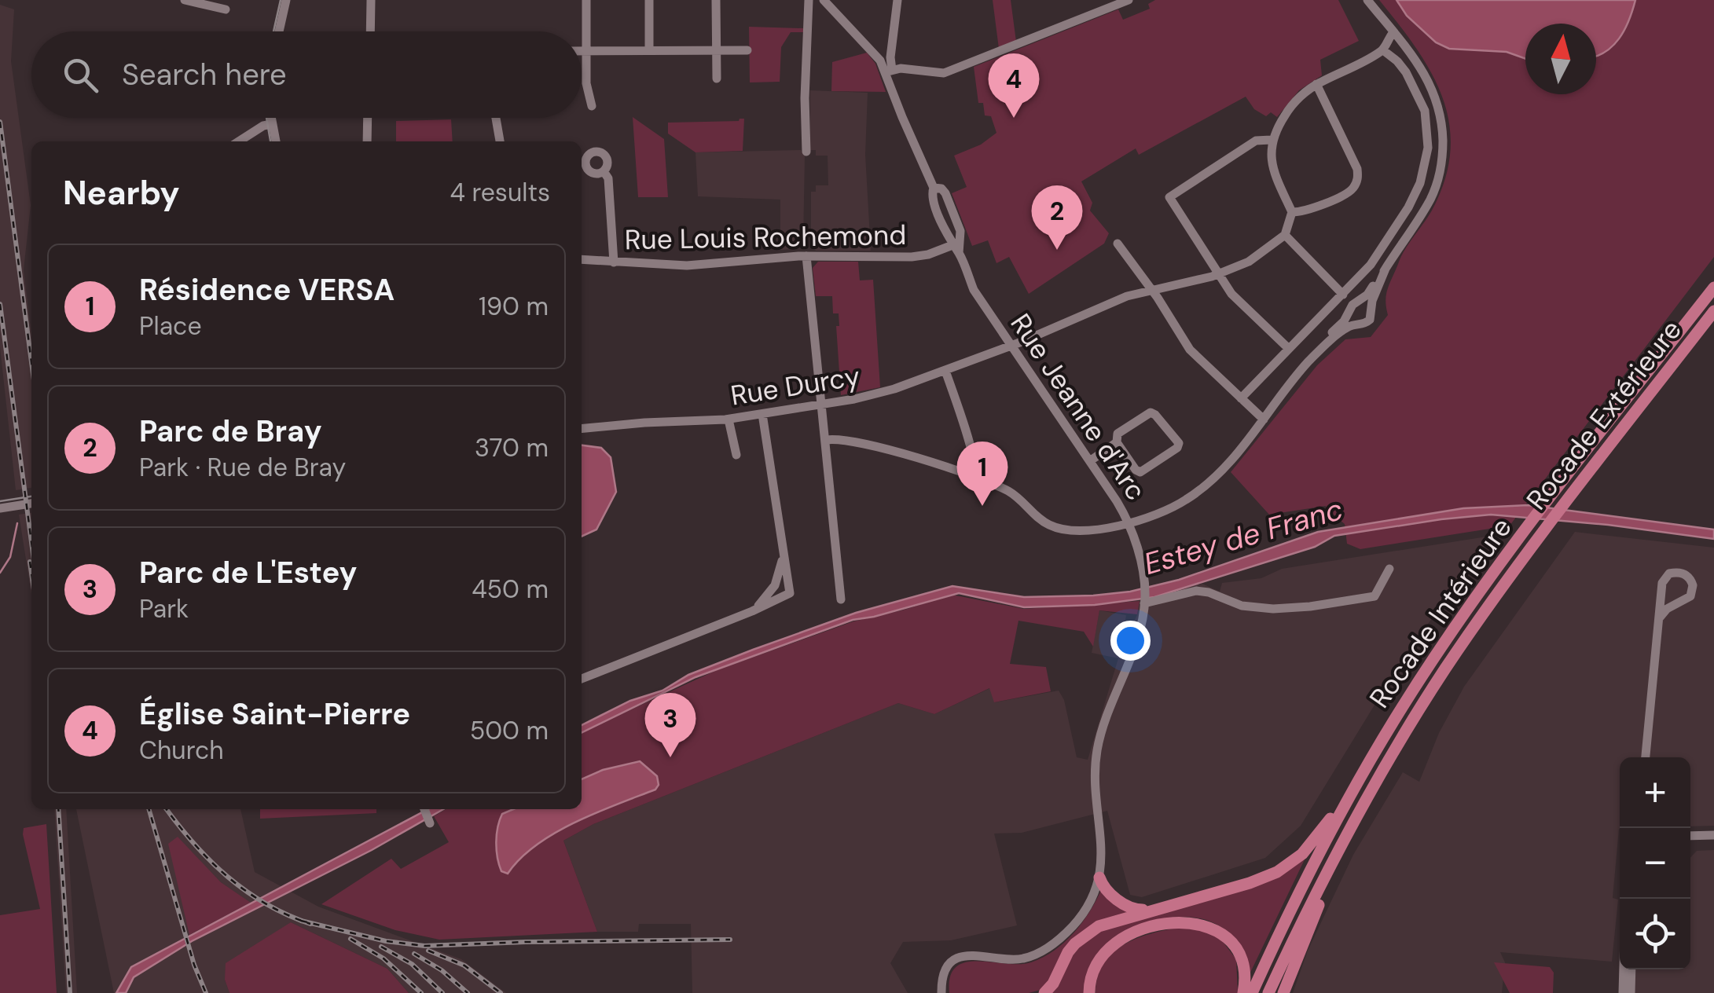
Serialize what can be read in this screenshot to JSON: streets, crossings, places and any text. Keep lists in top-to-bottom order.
{
  "streets": {
    "highway": ["Rocade Extérieure", "Rocade Intérieure"],
    "street": ["Rue Louis Rochemond", "Rue Durcy", "Rue Jeanne d'Arc"]
  },
  "crossings": [
    ["Rue Louis Rochemond", "Rue Jeanne d'Arc"],
    ["Rue Durcy", "Rue Jeanne d'Arc"]
  ],
  "water": ["Estey de Franc"],
  "north": "top",
  "page": {
    "search": "Search here",
    "pins": [
      "4",
      "2",
      "1",
      "3"
    ],
    "heading": ["Nearby", "4 results"],
    "list": [
      {
        "mark": "1",
        "name": "Résidence VERSA",
        "note": "Place",
        "value": "190 m"
      },
      {
        "mark": "2",
        "name": "Parc de Bray",
        "note": "Park · Rue de Bray",
        "value": "370 m"
      },
      {
        "mark": "3",
        "name": "Parc de L'Estey",
        "note": "Park",
        "value": "450 m"
      },
      {
        "mark": "4",
        "name": "Église Saint-Pierre",
        "note": "Church",
        "value": "500 m"
      }
    ],
    "map_buttons": ["+", "−"]
  }
}
